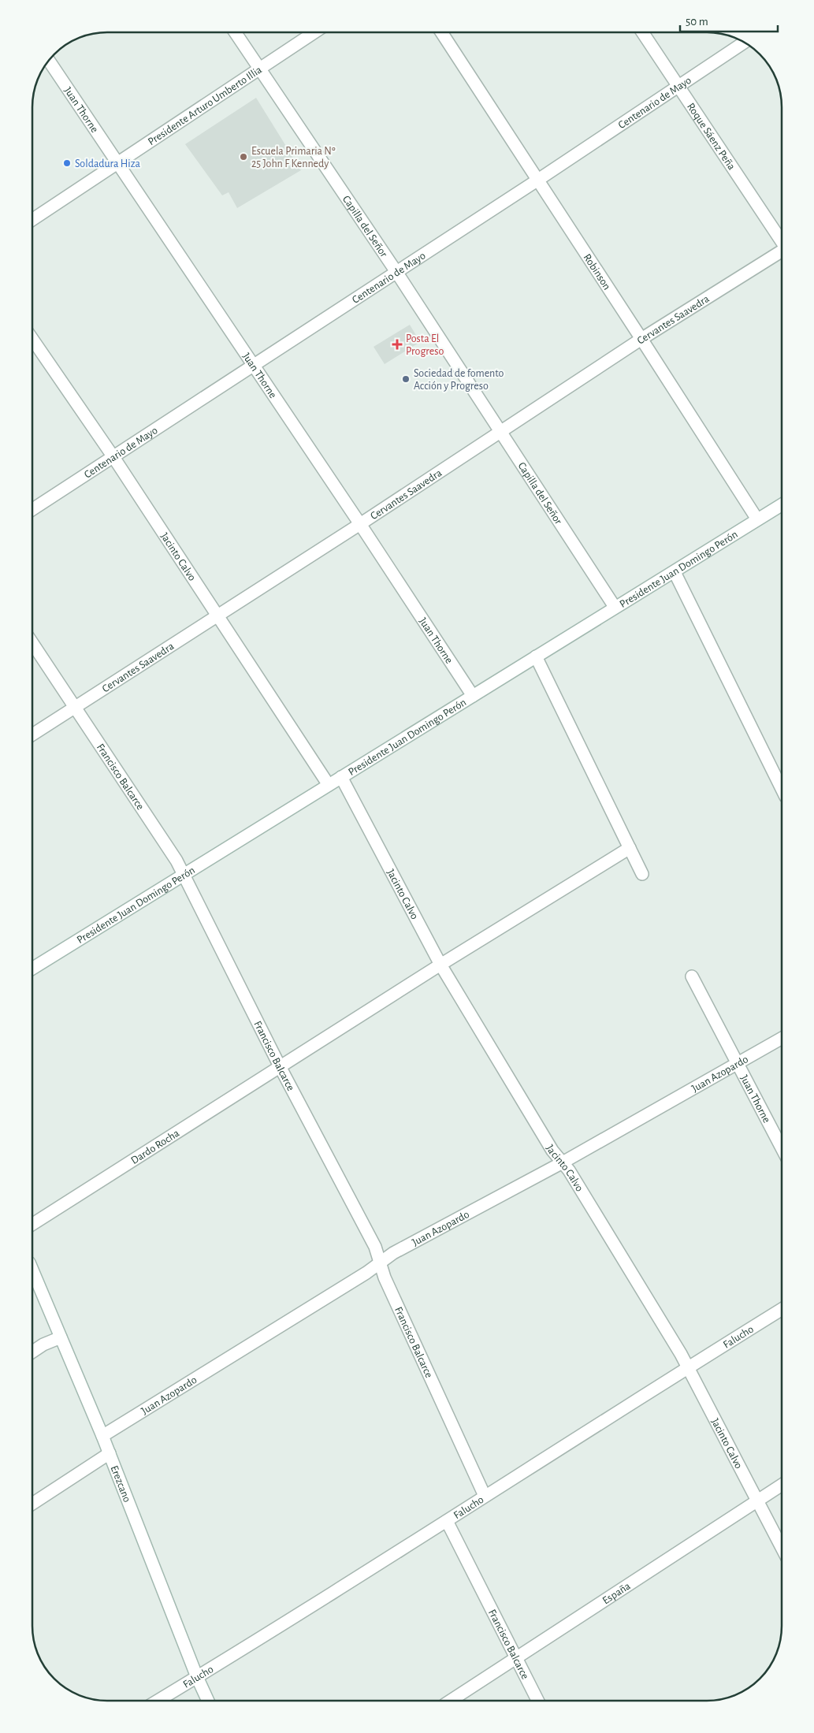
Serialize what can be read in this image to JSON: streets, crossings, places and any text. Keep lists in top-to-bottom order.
{
  "streets": {
    "street": [
      "Centenario de Mayo",
      "Presidente Arturo Umberto Illia",
      "Juan Thorne",
      "Roque Sáenz Peña",
      "Capilla del Señor",
      "Robinson",
      "Cervantes Saavedra",
      "Jacinto Calvo",
      "Presidente Juan Domingo Perón",
      "Francisco Balcarce",
      "Juan Azopardo",
      "Dardo Rocha",
      "Falucho",
      "Erezcano",
      "España"
    ]
  },
  "crossings": [
    ["Centenario de Mayo", "Juan Thorne"],
    ["Centenario de Mayo", "Roque Sáenz Peña"],
    ["Centenario de Mayo", "Capilla del Señor"],
    ["Centenario de Mayo", "Robinson"],
    ["Centenario de Mayo", "Jacinto Calvo"],
    ["Presidente Arturo Umberto Illia", "Juan Thorne"],
    ["Presidente Arturo Umberto Illia", "Capilla del Señor"],
    ["Juan Thorne", "Cervantes Saavedra"],
    ["Juan Thorne", "Presidente Juan Domingo Perón"],
    ["Juan Thorne", "Juan Azopardo"],
    ["Capilla del Señor", "Cervantes Saavedra"],
    ["Capilla del Señor", "Presidente Juan Domingo Perón"],
    ["Robinson", "Cervantes Saavedra"],
    ["Robinson", "Presidente Juan Domingo Perón"],
    ["Cervantes Saavedra", "Jacinto Calvo"],
    ["Cervantes Saavedra", "Francisco Balcarce"],
    ["Jacinto Calvo", "Presidente Juan Domingo Perón"],
    ["Jacinto Calvo", "Juan Azopardo"],
    ["Jacinto Calvo", "Dardo Rocha"],
    ["Jacinto Calvo", "Falucho"],
    ["Jacinto Calvo", "España"],
    ["Presidente Juan Domingo Perón", "Francisco Balcarce"],
    ["Francisco Balcarce", "Juan Azopardo"],
    ["Francisco Balcarce", "Dardo Rocha"],
    ["Francisco Balcarce", "Falucho"],
    ["Francisco Balcarce", "España"],
    ["Juan Azopardo", "Erezcano"],
    ["Falucho", "Erezcano"]
  ],
  "places": {
    "other": ["Escuela Primaria Nº 25 John F Kennedy", "Soldadura Hiza", "Sociedad de fomento Acción y Progreso"],
    "health": ["Posta El Progreso"]
  },
  "scale_bar": "50 m"
}
